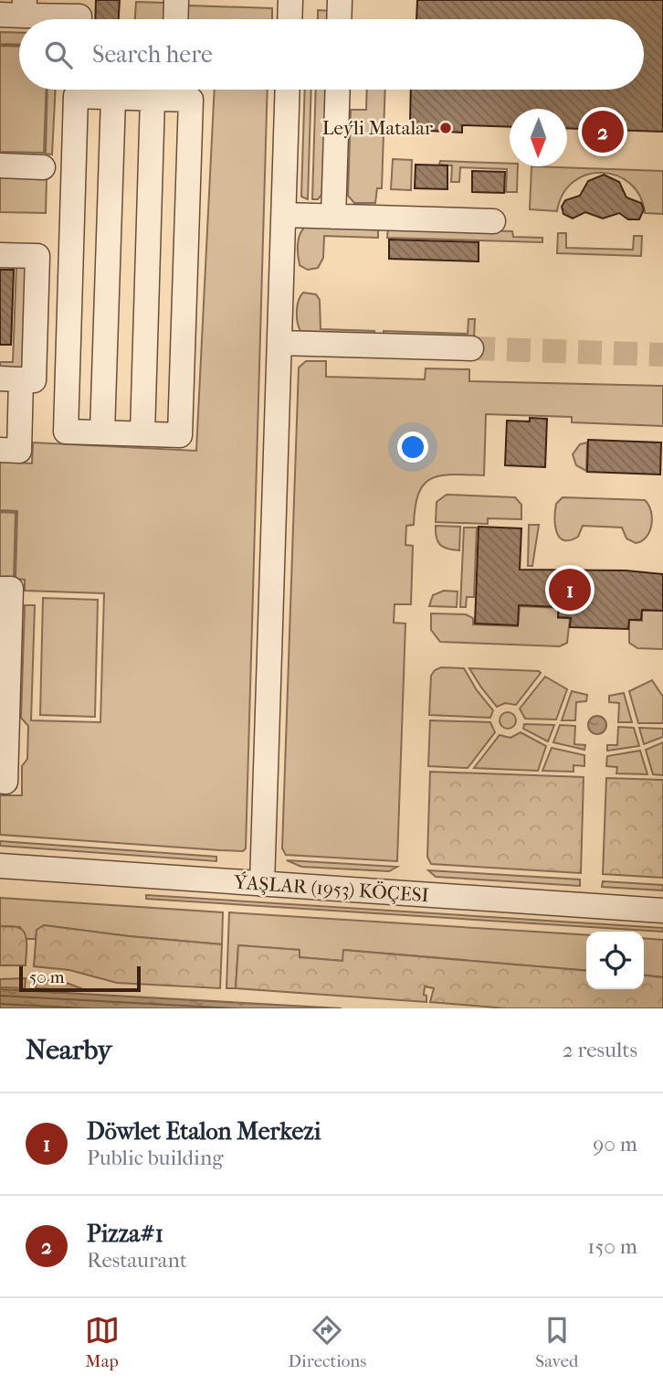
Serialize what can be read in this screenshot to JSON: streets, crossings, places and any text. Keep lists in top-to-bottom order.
{
  "streets": {
    "street": ["ÝAŞLAR (1953) KÖÇESI"]
  },
  "places": ["Leýli Matalar"],
  "scale_bar": "50 m",
  "north": "bottom",
  "page": {
    "search": "Search here",
    "pins": ["2", "1"],
    "scale": "50 m",
    "heading": ["Nearby", "2 results"],
    "list": [
      {
        "mark": "1",
        "name": "Döwlet Etalon Merkezi",
        "note": "Public building",
        "value": "90 m"
      },
      {
        "mark": "2",
        "name": "Pizza#1",
        "note": "Restaurant",
        "value": "150 m"
      }
    ],
    "nav": ["Map", "Directions", "Saved"]
  }
}
